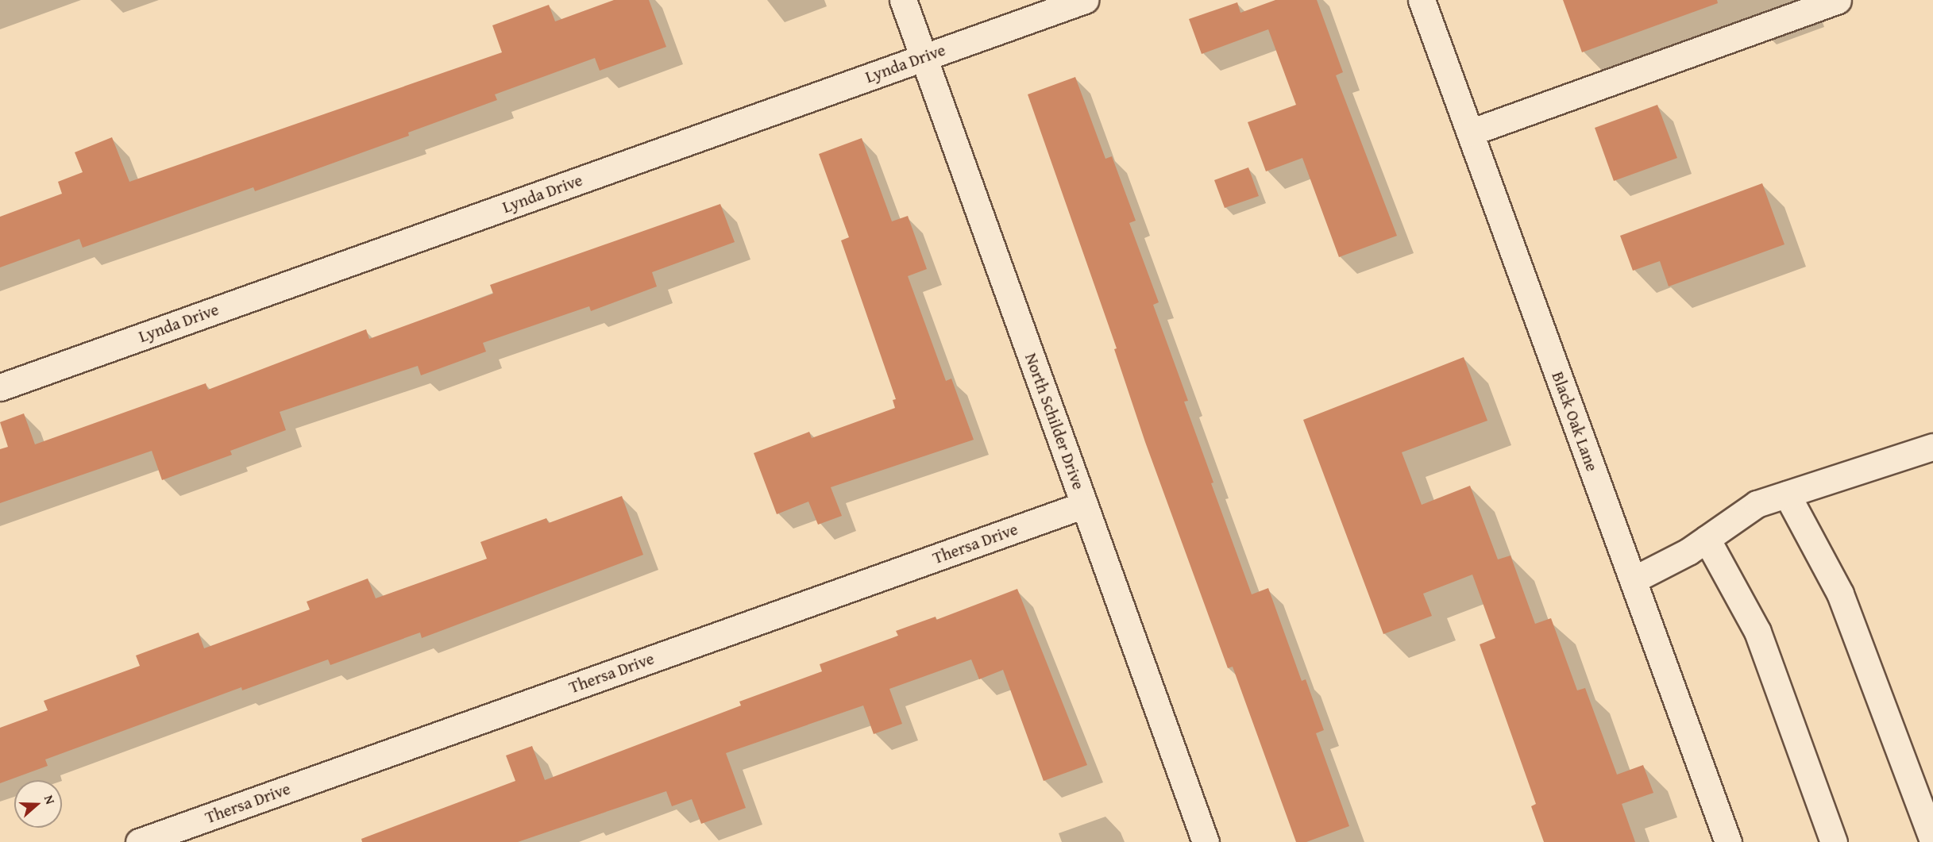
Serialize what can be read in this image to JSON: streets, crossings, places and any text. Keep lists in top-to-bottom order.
{
  "streets": {
    "street": [
      "Lynda Drive",
      "North Schilder Drive",
      "Black Oak Lane",
      "Thersa Drive"
    ]
  },
  "crossings": [
    ["Lynda Drive", "North Schilder Drive"],
    ["North Schilder Drive", "Thersa Drive"]
  ],
  "north": "right"
}
